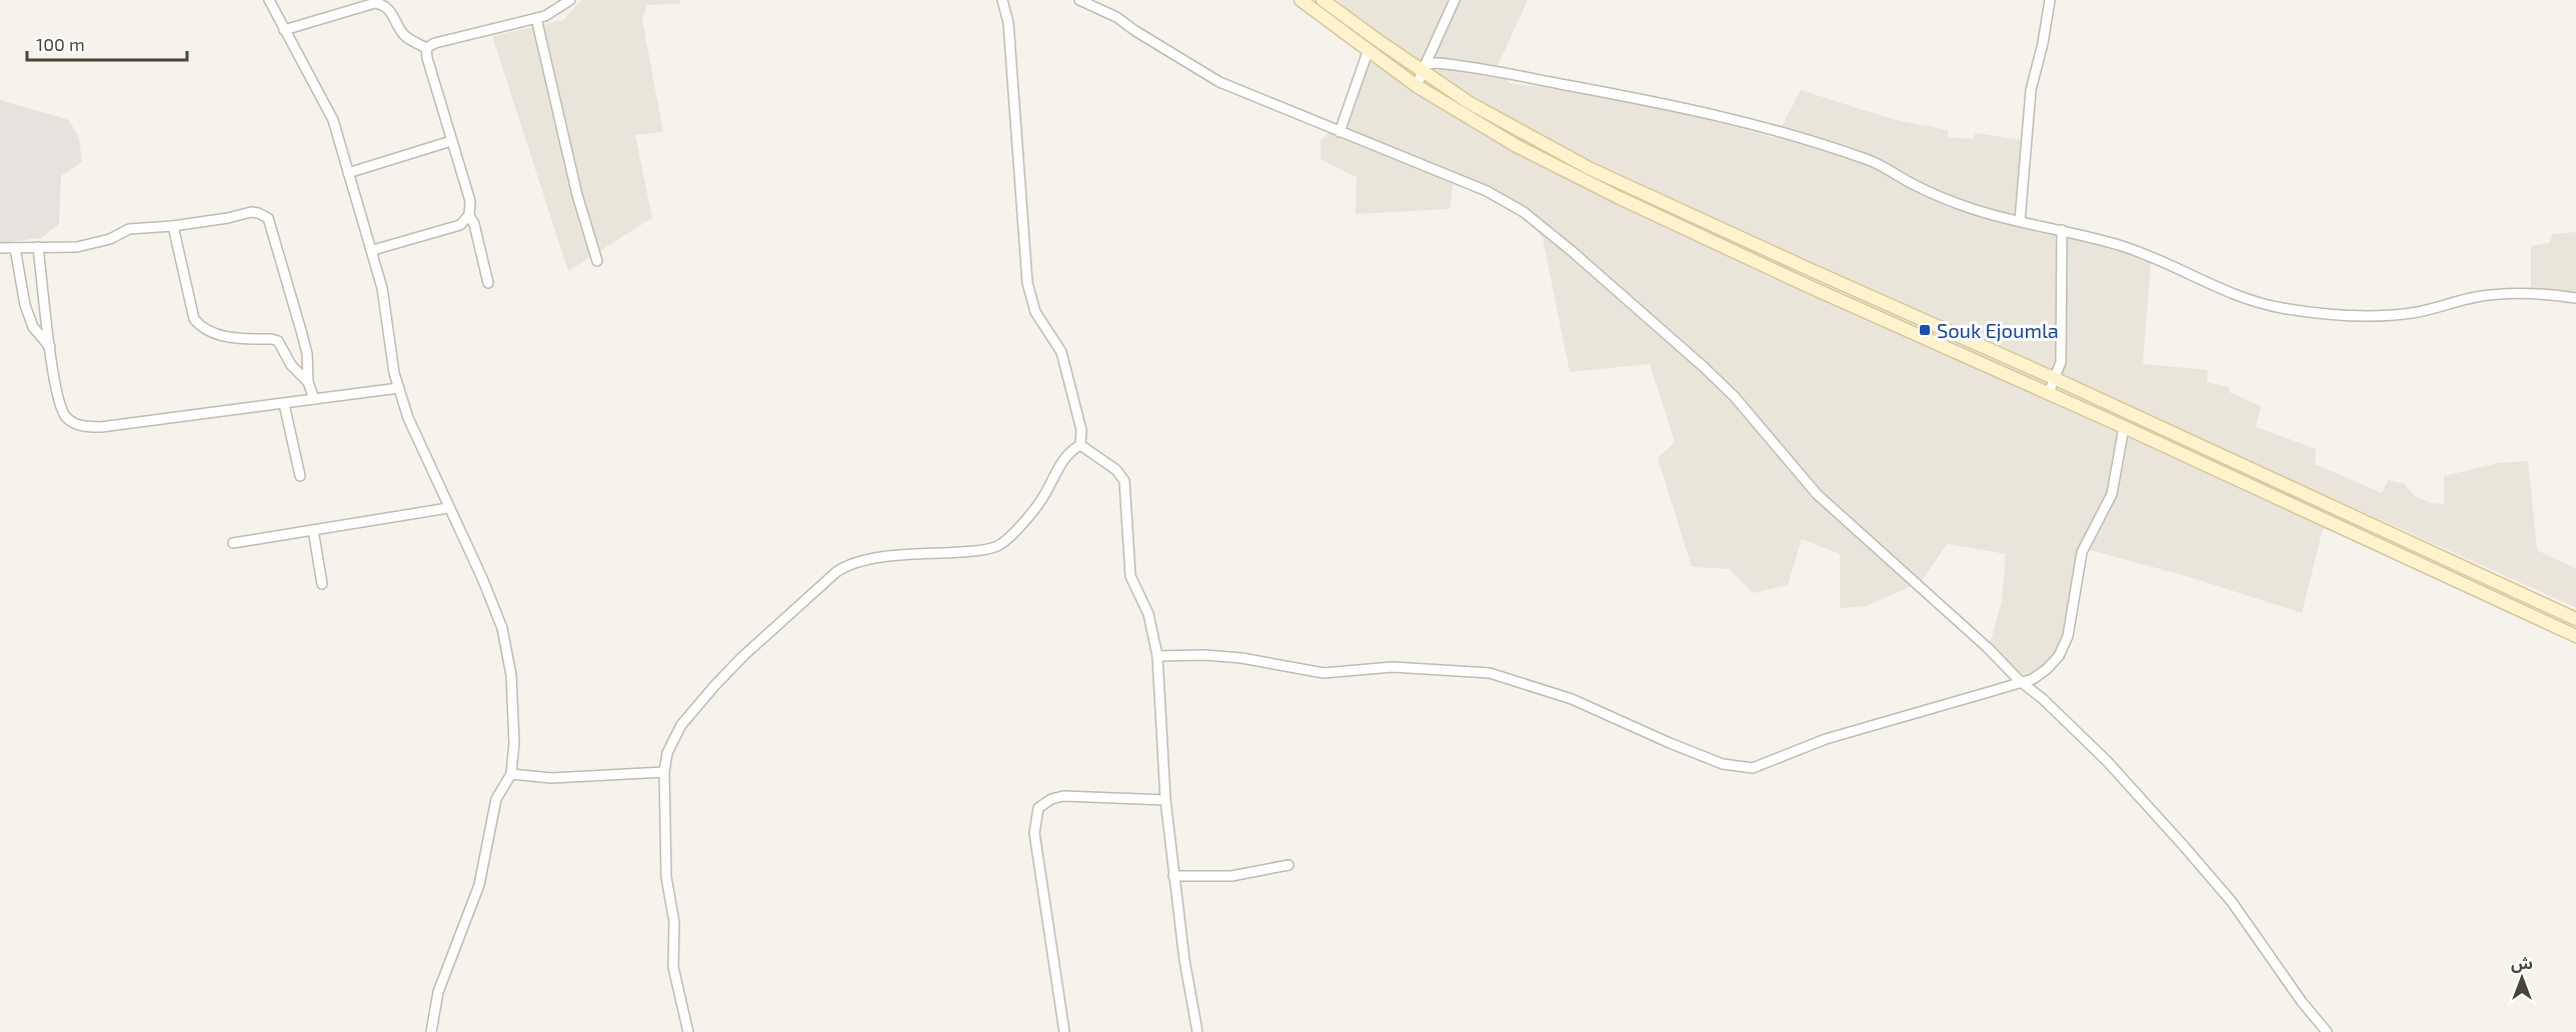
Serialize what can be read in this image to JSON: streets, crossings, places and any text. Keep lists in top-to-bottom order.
{
  "places": {
    "transit": ["Souk Ejoumla"]
  },
  "scale_bar": "100 m",
  "north": "top"
}
